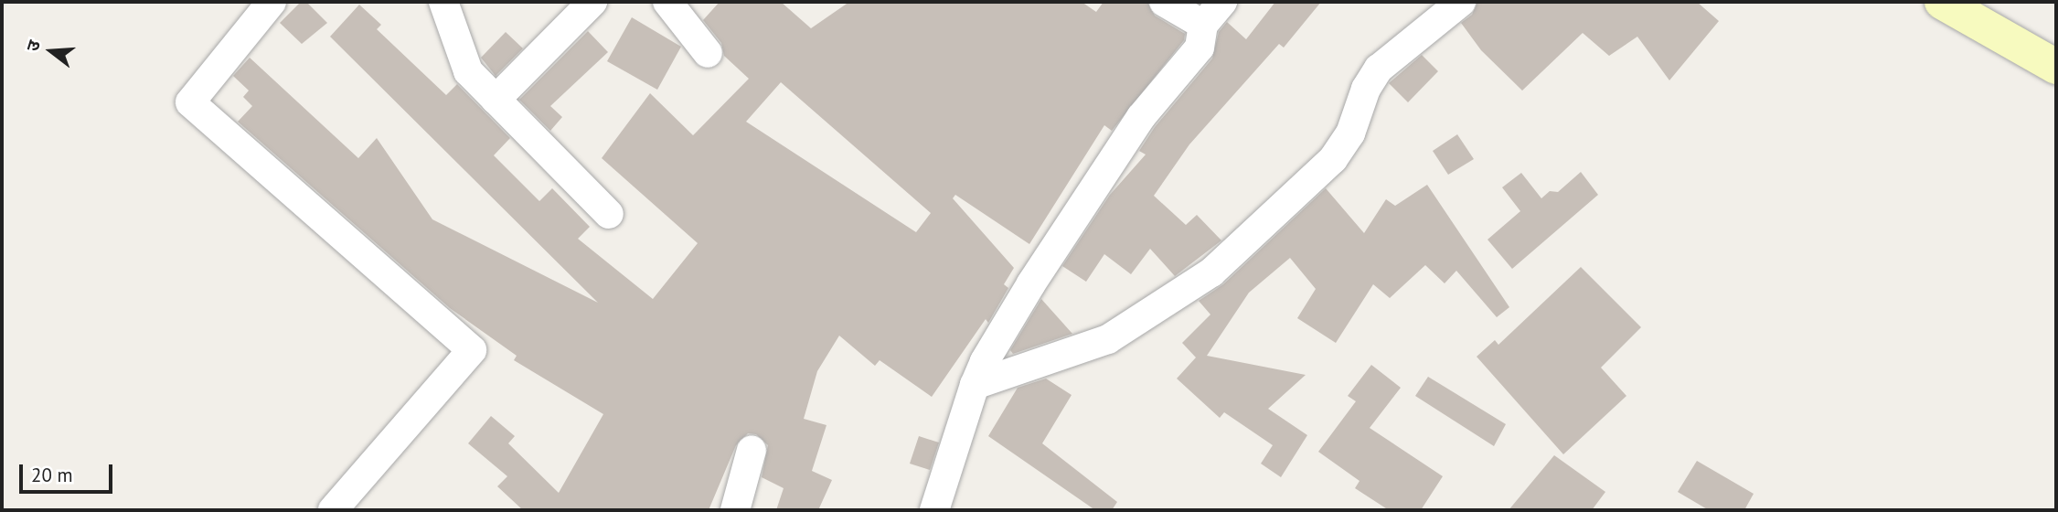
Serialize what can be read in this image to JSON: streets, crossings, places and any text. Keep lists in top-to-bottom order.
{
  "scale_bar": "20 m",
  "north": "left"
}
